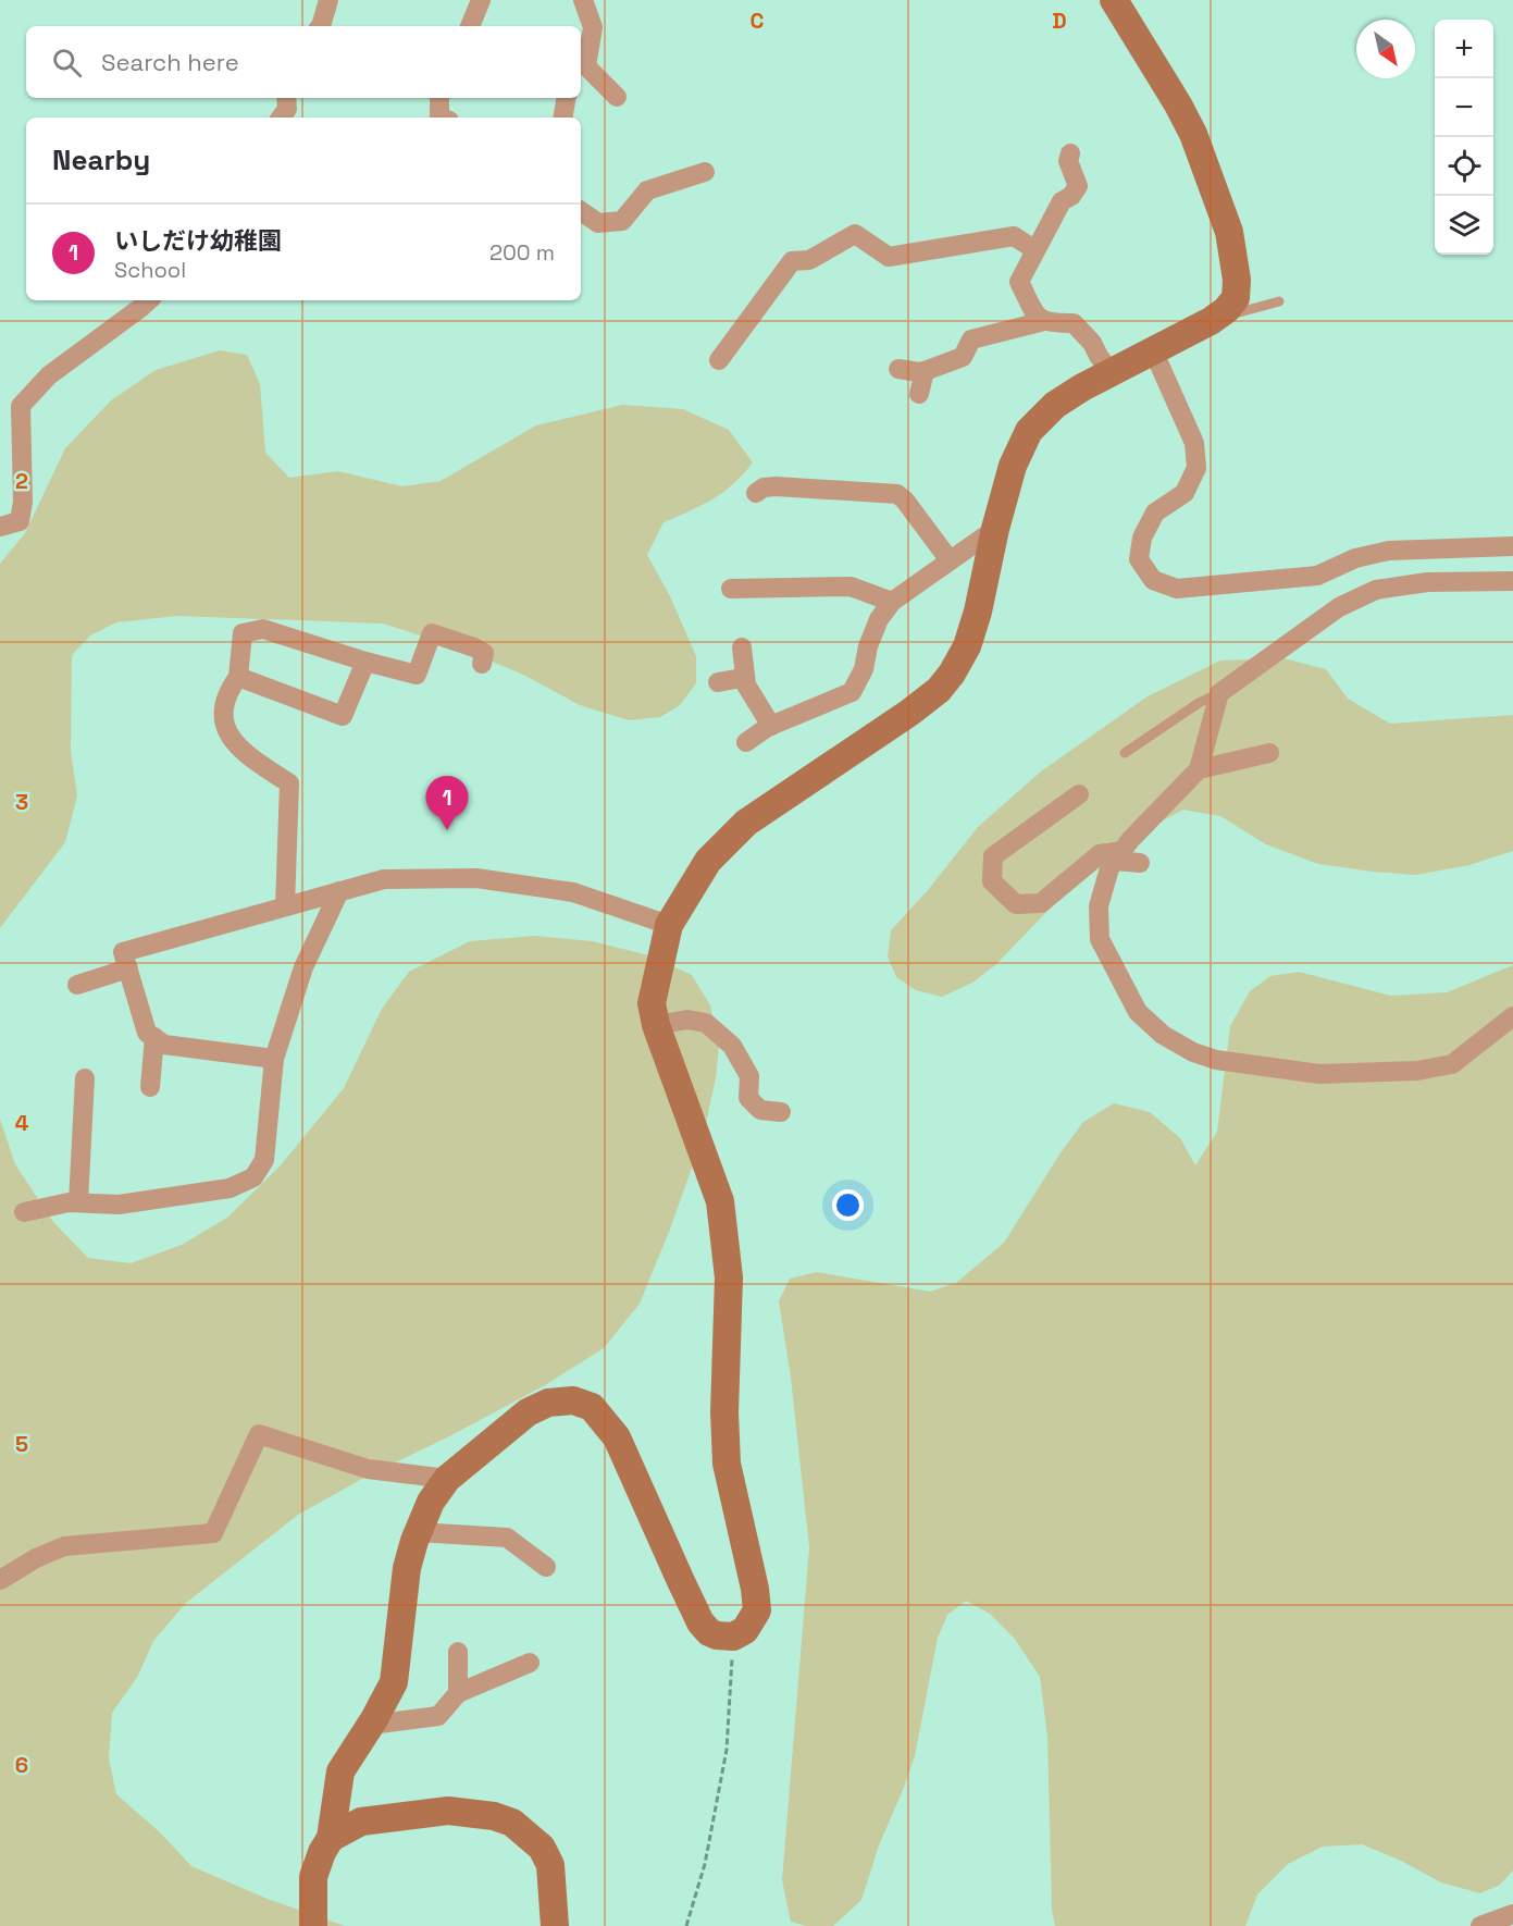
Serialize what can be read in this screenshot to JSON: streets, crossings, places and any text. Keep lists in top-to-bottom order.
{
  "north": "bottom right",
  "page": {
    "map_buttons": ["+", "−"],
    "search": "Search here",
    "heading": "Nearby",
    "list": [
      {
        "mark": "1",
        "name": "いしだけ幼稚園",
        "note": "School",
        "value": "200 m"
      }
    ],
    "pins": "1"
  },
  "grid": {
    "columns": ["C", "D"],
    "rows": [
      "2",
      "3",
      "4",
      "5",
      "6"
    ]
  }
}
